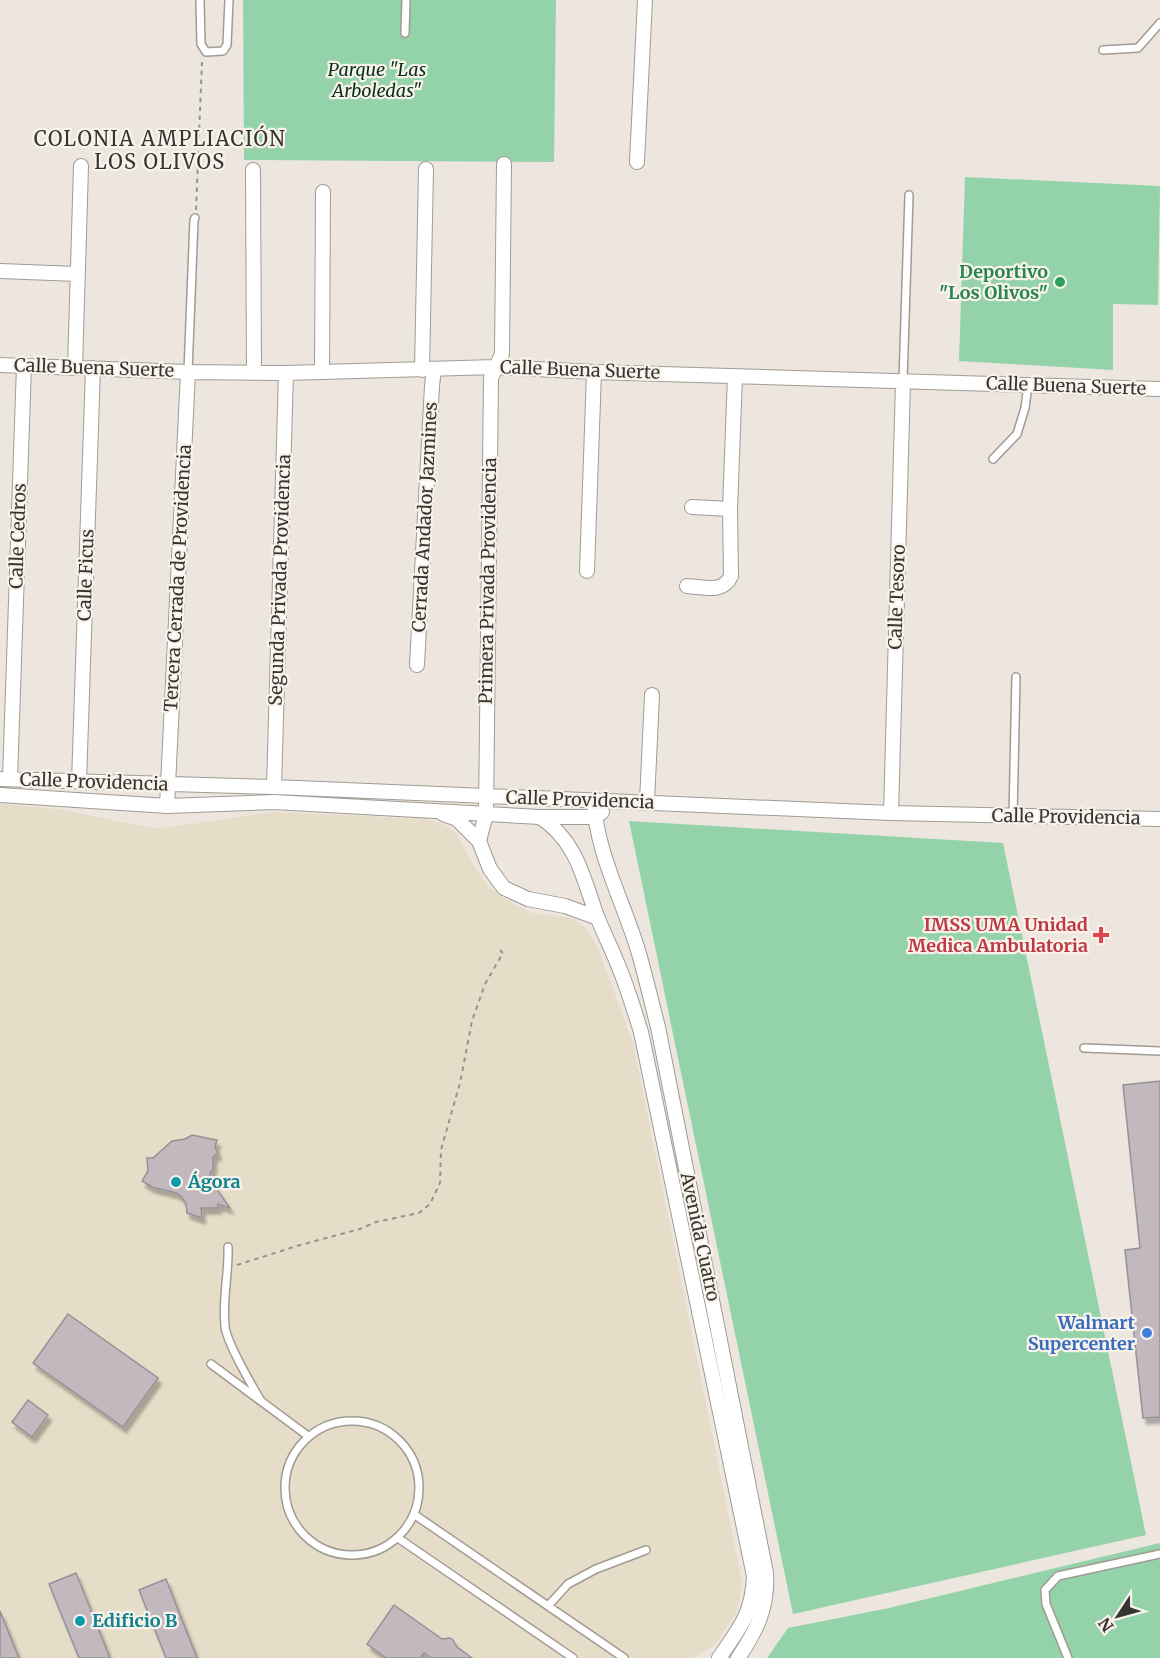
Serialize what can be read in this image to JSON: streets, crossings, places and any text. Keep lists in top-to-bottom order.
{
  "streets": {
    "street": [
      "Calle Buena Suerte",
      "Cerrada Andador Jazmines",
      "Calle Cedros",
      "Calle Ficus",
      "Tercera Cerrada de Providencia",
      "Segunda Privada Providencia",
      "Primera Privada Providencia",
      "Calle Tesoro",
      "Calle Providencia",
      "Avenida Cuatro"
    ]
  },
  "crossings": [
    ["Calle Buena Suerte", "Cerrada Andador Jazmines"],
    ["Calle Buena Suerte", "Calle Cedros"],
    ["Calle Buena Suerte", "Calle Ficus"],
    ["Calle Buena Suerte", "Tercera Cerrada de Providencia"],
    ["Calle Buena Suerte", "Segunda Privada Providencia"],
    ["Calle Buena Suerte", "Primera Privada Providencia"],
    ["Calle Buena Suerte", "Calle Tesoro"],
    ["Calle Cedros", "Calle Providencia"],
    ["Calle Ficus", "Calle Providencia"],
    ["Tercera Cerrada de Providencia", "Calle Providencia"],
    ["Segunda Privada Providencia", "Calle Providencia"],
    ["Primera Privada Providencia", "Calle Providencia"],
    ["Calle Tesoro", "Calle Providencia"],
    ["Calle Providencia", "Avenida Cuatro"]
  ],
  "districts": ["COLONIA AMPLIACIÓN LOS OLIVOS"],
  "parks": ["Parque \"Las Arboledas\""],
  "places": {
    "other": [
      "Deportivo \"Los Olivos\"",
      "Ágora",
      "Walmart Supercenter",
      "Edificio B"
    ],
    "health": ["IMSS UMA Unidad Medica Ambulatoria"]
  },
  "north": "bottom left"
}
